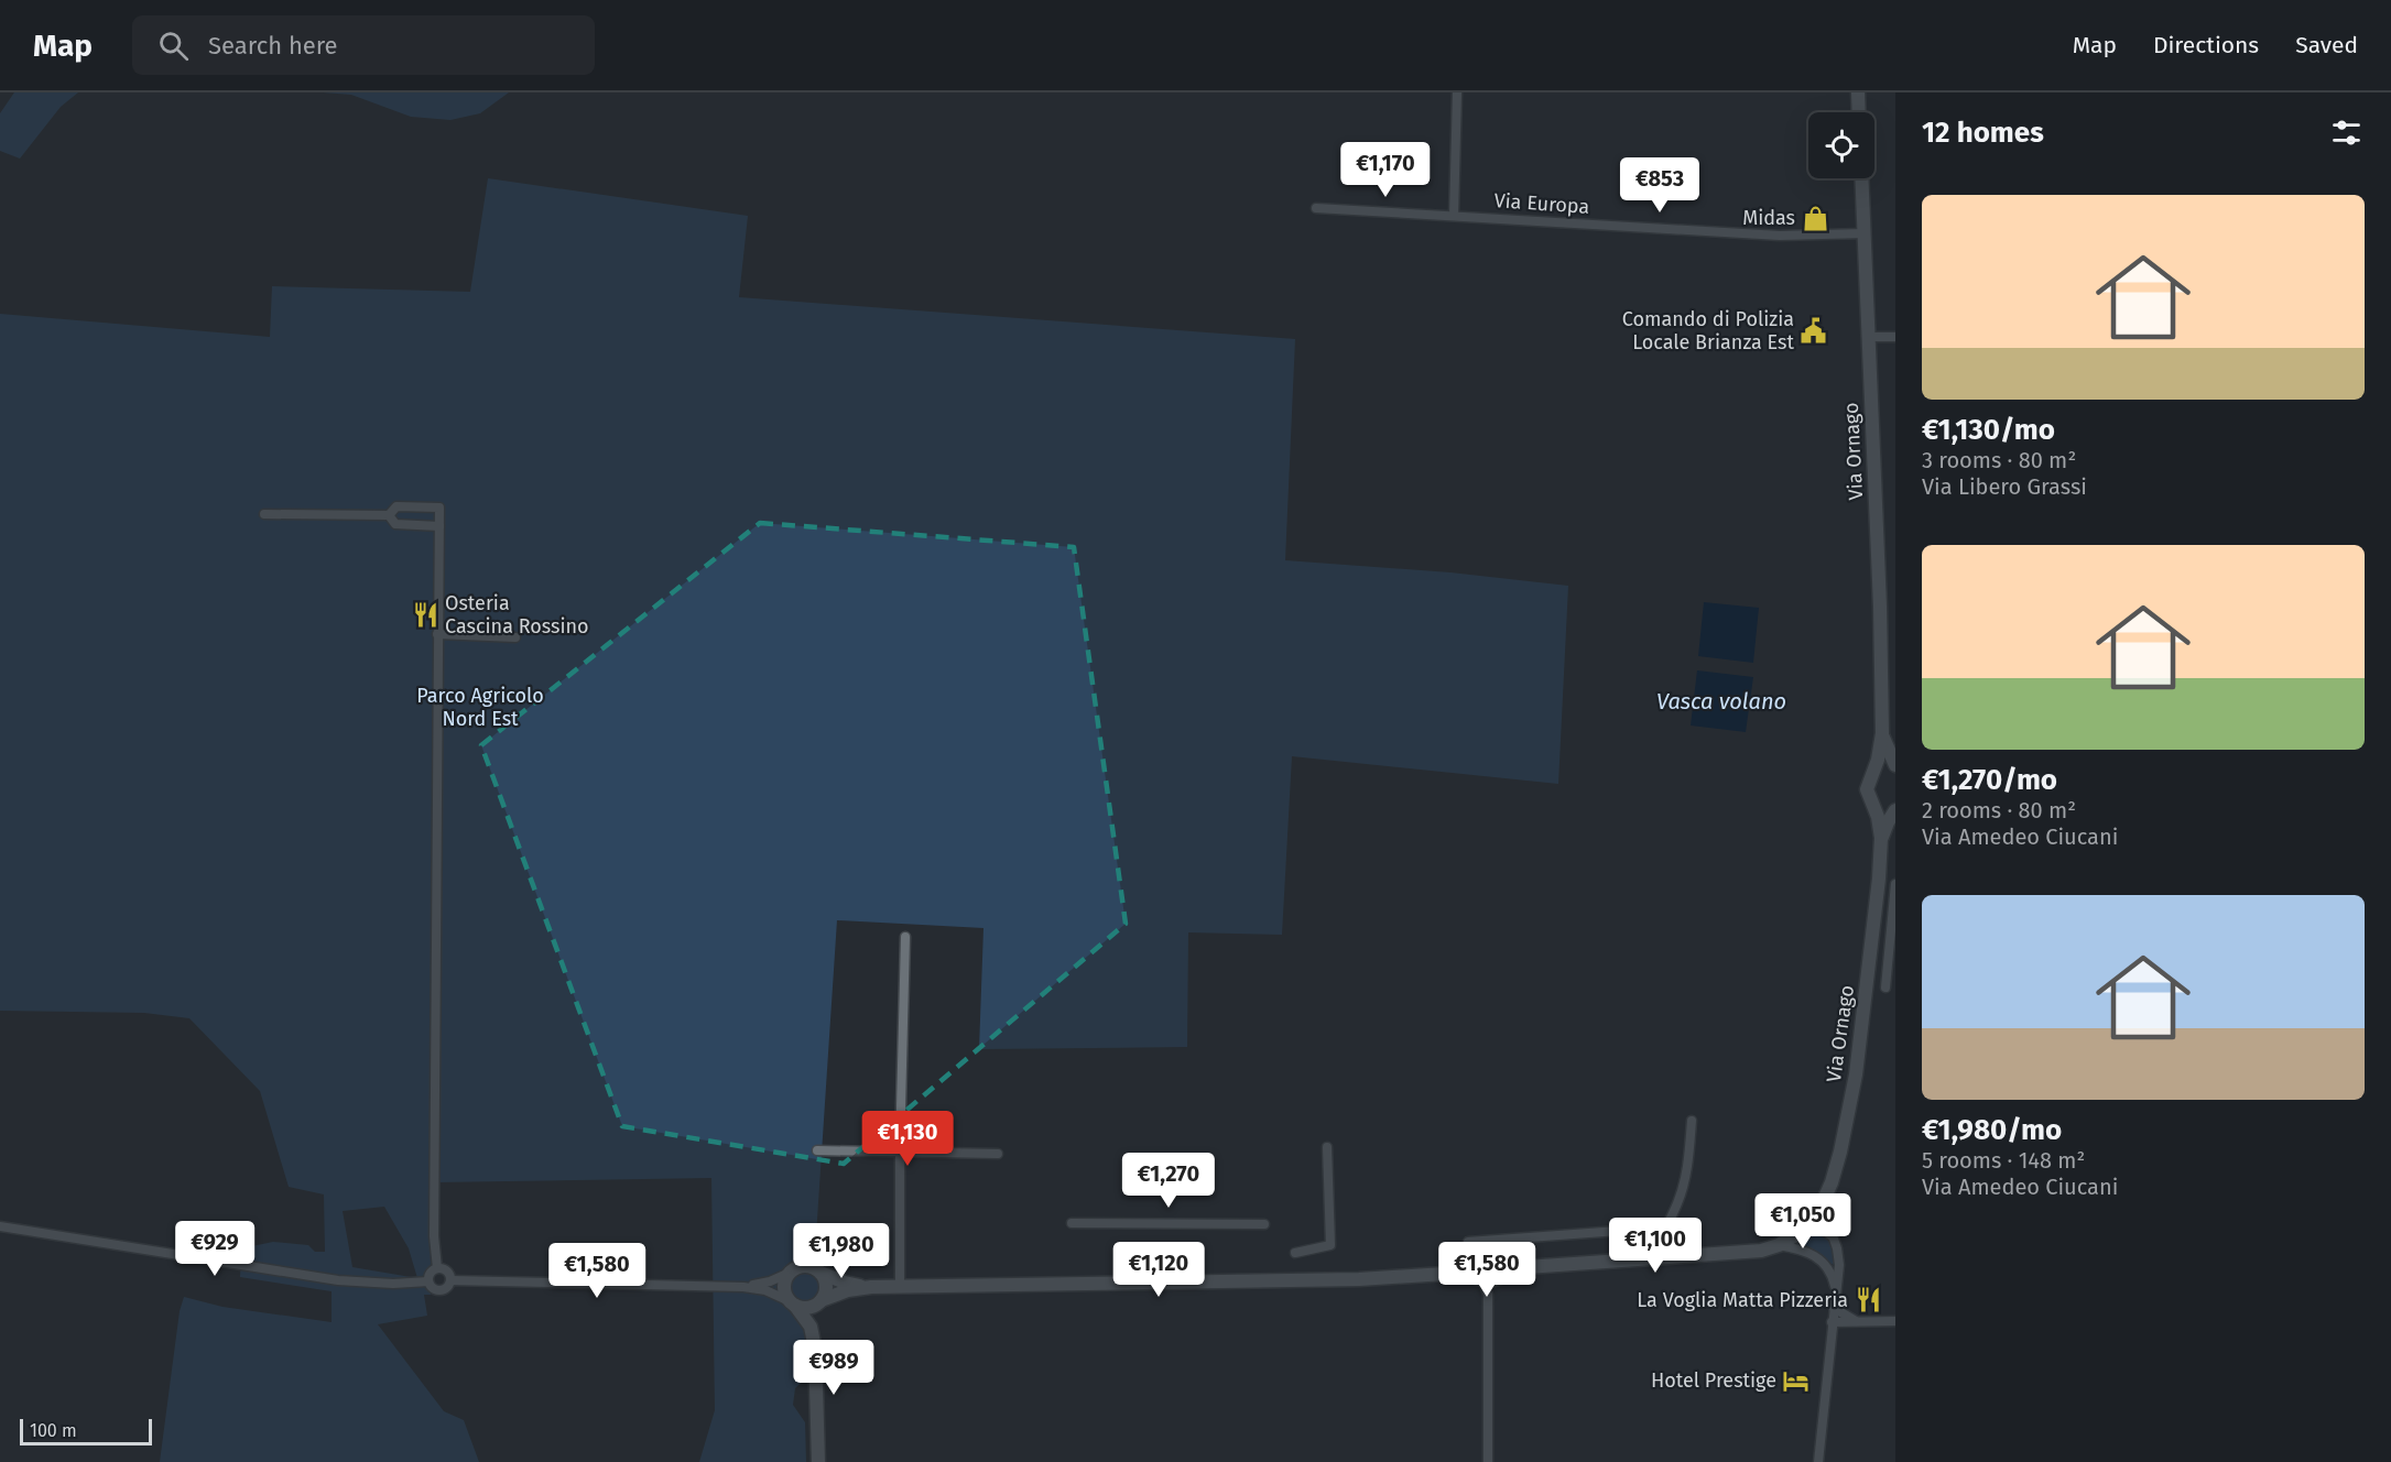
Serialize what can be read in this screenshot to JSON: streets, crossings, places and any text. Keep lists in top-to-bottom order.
{
  "streets": {
    "main road": ["Via Ornago"],
    "street": ["Via Europa"]
  },
  "crossings": [
    ["Via Europa", "Via Ornago"]
  ],
  "water": ["Vasca volano"],
  "parks": ["Parco Agricolo Nord Est"],
  "places": {
    "shop": ["Midas"],
    "public building": ["Comando di Polizia Locale Brianza Est"],
    "restaurant": ["Osteria Cascina Rossino", "La Voglia Matta Pizzeria"],
    "hotel": ["Hotel Prestige"]
  },
  "scale_bar": "100 m",
  "page": {
    "header": "Map",
    "search": "Search here",
    "nav": ["Map", "Directions", "Saved"],
    "heading": "12 homes",
    "price": [
      "€1,170",
      "€853",
      "€1,130",
      "€1,270",
      "€1,050",
      "€1,100",
      "€929",
      "€1,980",
      "€1,120",
      "€1,580",
      "€1,580",
      "€989"
    ],
    "list": [
      {
        "name": "€1,130/mo",
        "note": "3 rooms · 80 m² · Via Libero Grassi"
      },
      {
        "name": "€1,270/mo",
        "note": "2 rooms · 80 m² · Via Amedeo Ciucani"
      },
      {
        "name": "€1,980/mo",
        "note": "5 rooms · 148 m² · Via Amedeo Ciucani"
      }
    ],
    "scale": "100 m"
  }
}
